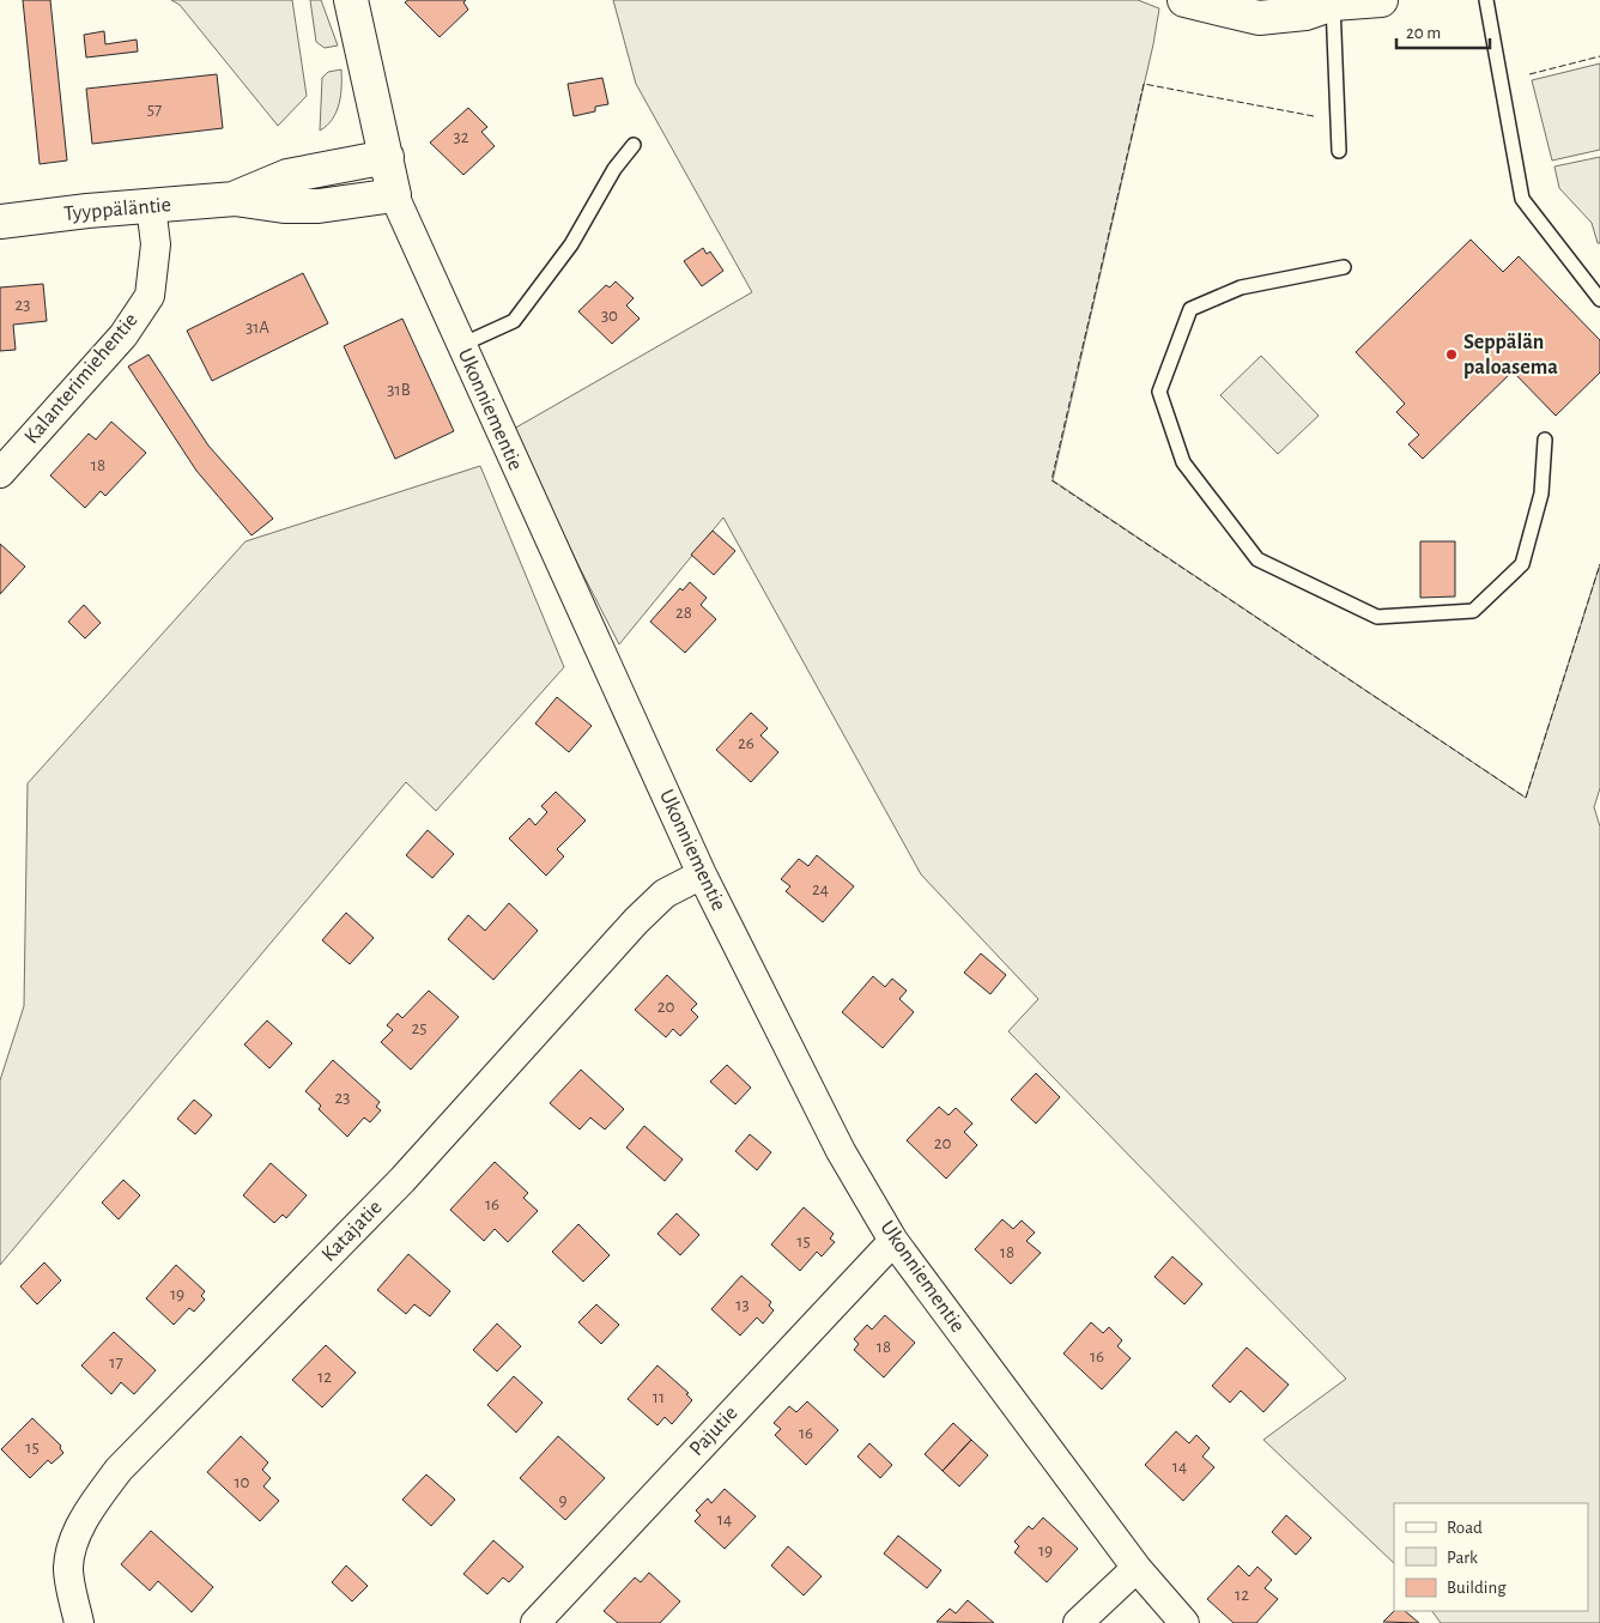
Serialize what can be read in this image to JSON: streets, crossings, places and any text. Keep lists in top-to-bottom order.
{
  "streets": {
    "street": [
      "Tyyppäläntie",
      "Kalanterimiehentie",
      "Ukonniementie",
      "Katajatie",
      "Pajutie"
    ]
  },
  "crossings": [
    ["Tyyppäläntie", "Kalanterimiehentie"],
    ["Tyyppäläntie", "Ukonniementie"],
    ["Ukonniementie", "Katajatie"],
    ["Ukonniementie", "Pajutie"]
  ],
  "places": ["Seppälän paloasema"],
  "house_numbers": [
    "57",
    "32",
    "23",
    "30",
    "31A",
    "31B",
    "18",
    "28",
    "26",
    "24",
    "20",
    "25",
    "23",
    "20",
    "16",
    "15",
    "18",
    "19",
    "13",
    "18",
    "16",
    "17",
    "12",
    "11",
    "16",
    "15",
    "14",
    "10",
    "9",
    "14",
    "19",
    "12"
  ],
  "legend": ["Road", "Park", "Building"],
  "scale_bar": "20 m"
}
